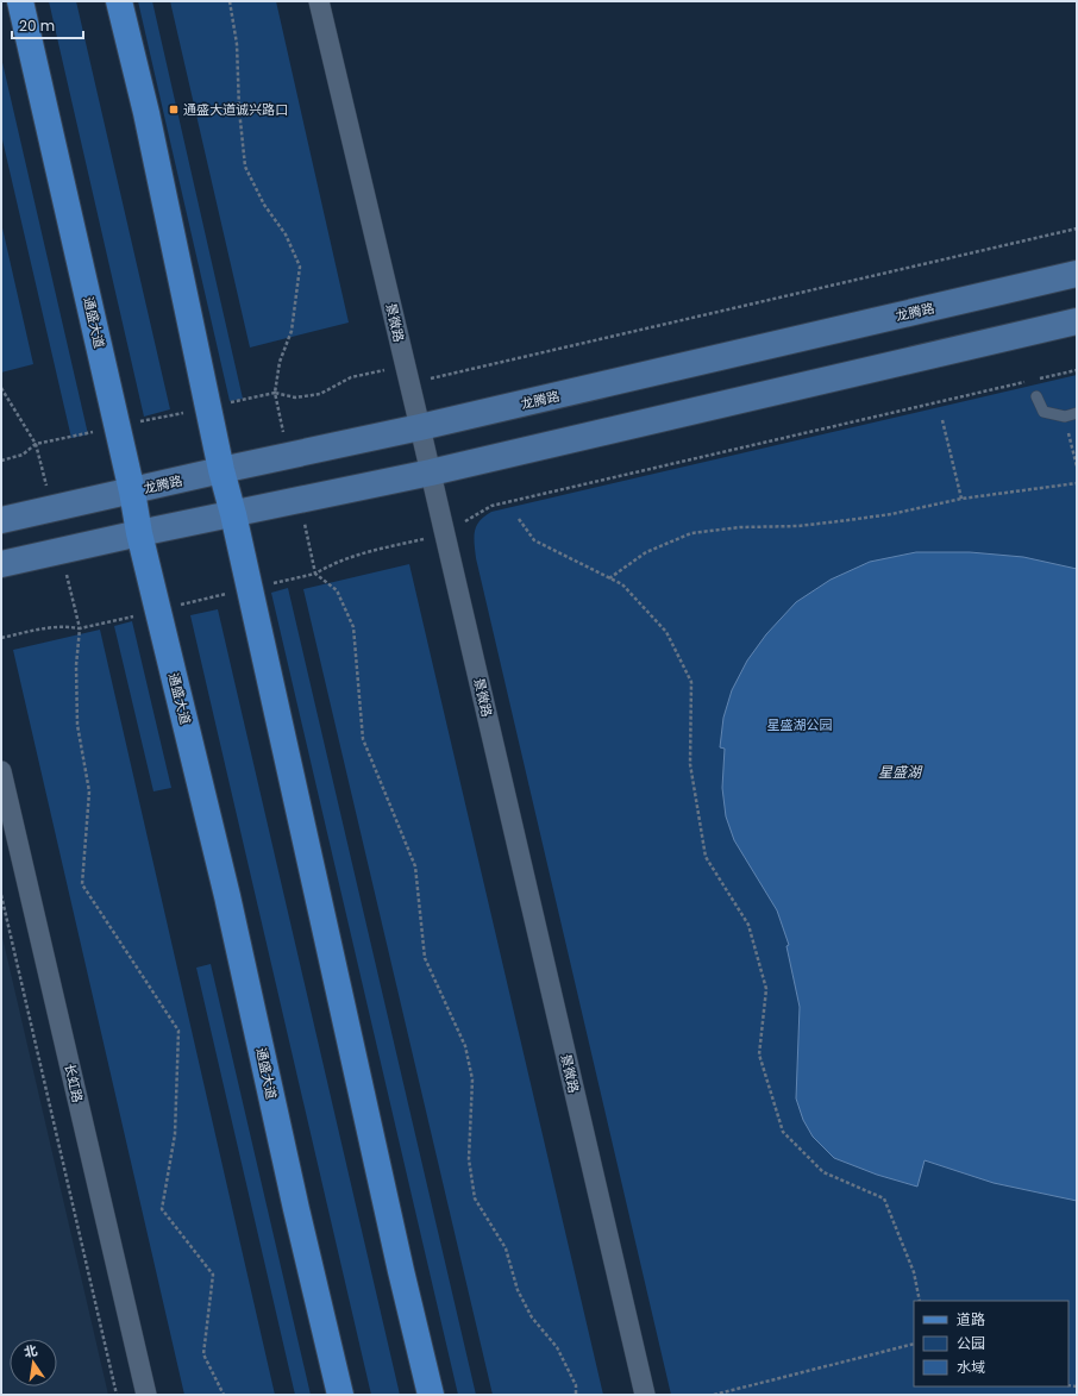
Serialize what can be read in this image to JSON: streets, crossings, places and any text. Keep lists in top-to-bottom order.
{
  "streets": {
    "main road": ["龙腾路", "通盛大道"],
    "street": ["景微路", "长虹路"]
  },
  "crossings": [
    ["龙腾路", "通盛大道"],
    ["龙腾路", "景微路"]
  ],
  "water": ["星盛湖"],
  "parks": ["星盛湖公园"],
  "places": {
    "transit": ["通盛大道诚兴路口"]
  },
  "legend": ["道路", "公园", "水域"],
  "scale_bar": "20 m",
  "north": "top"
}
